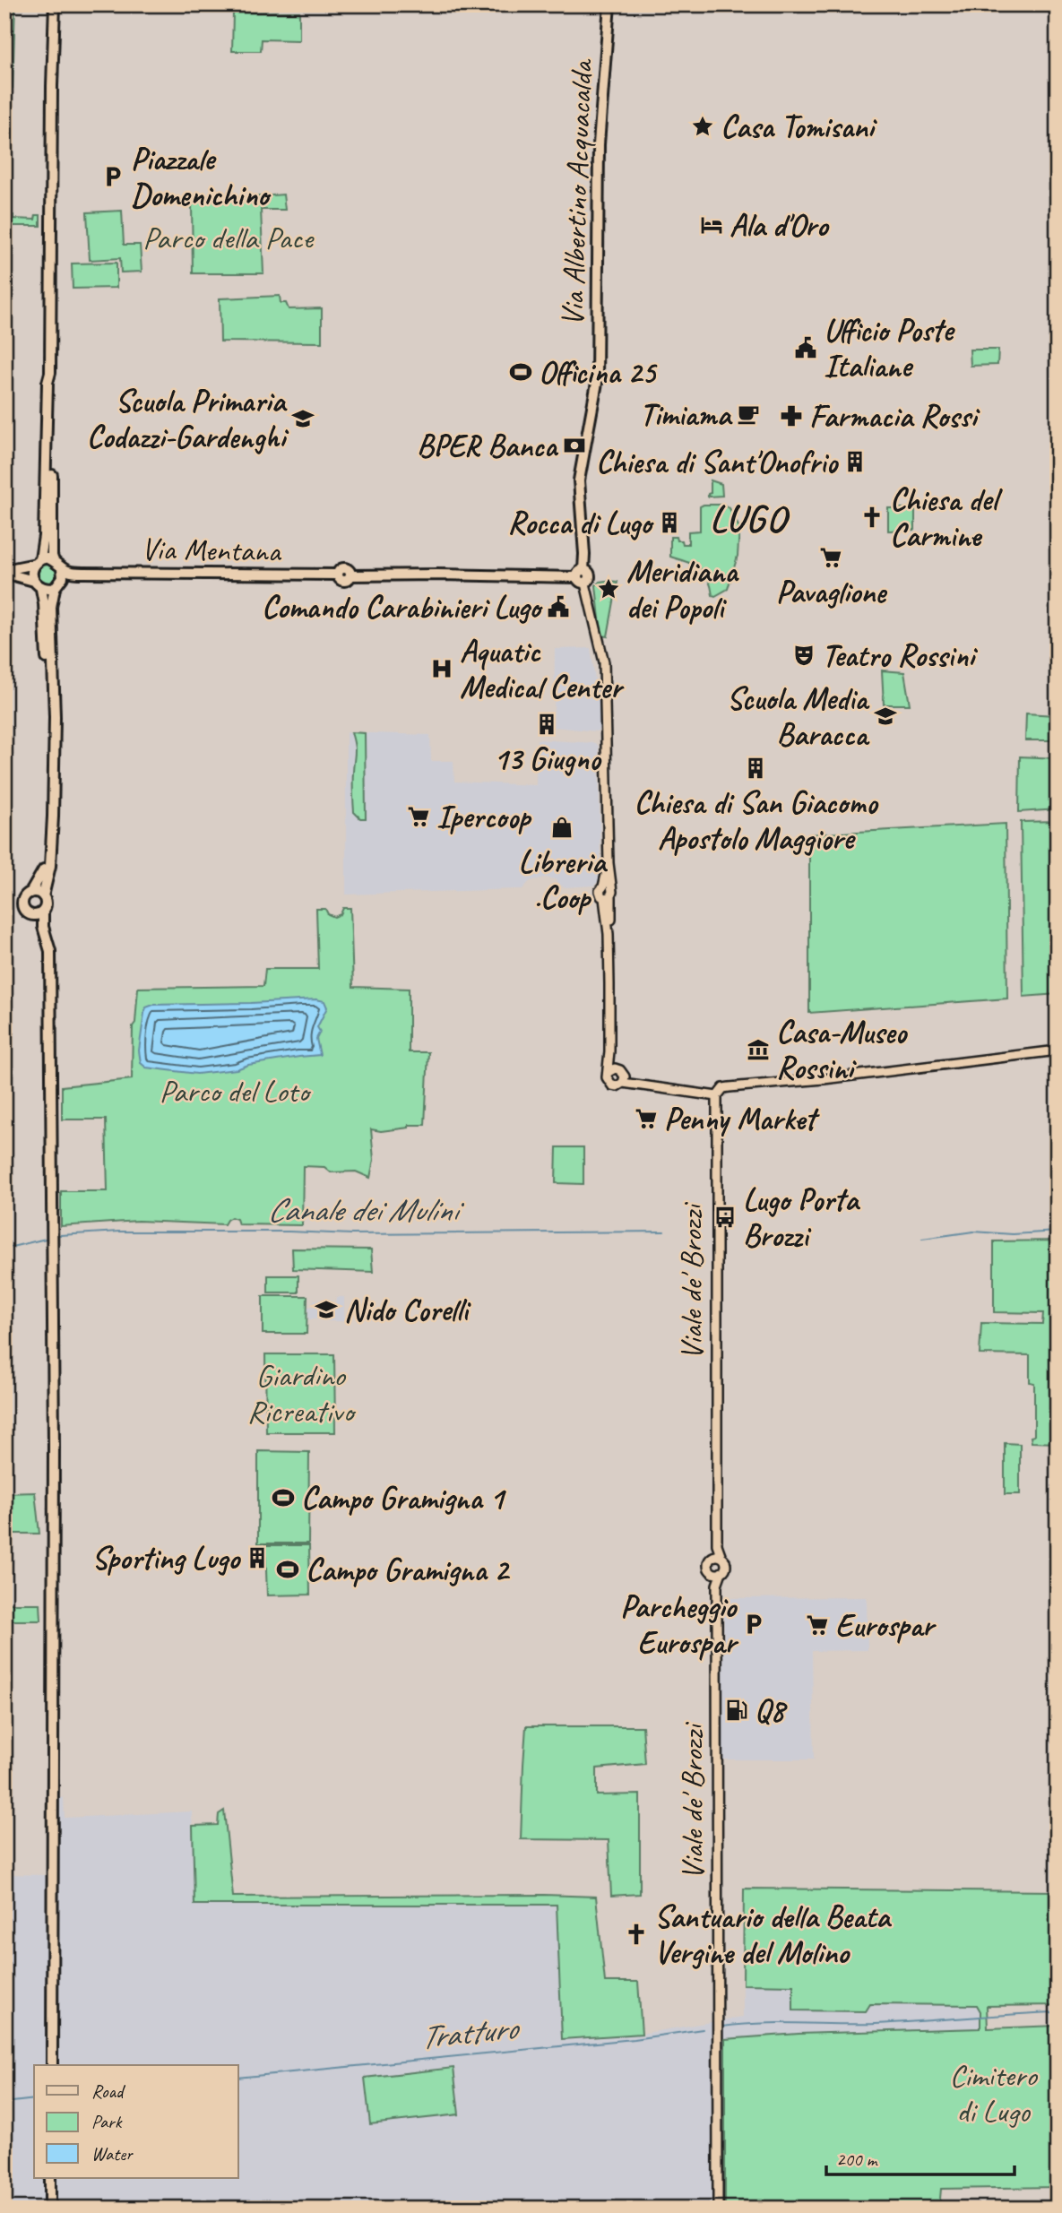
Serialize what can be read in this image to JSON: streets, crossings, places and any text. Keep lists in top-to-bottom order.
{
  "streets": {
    "main road": ["Via Albertino Acquacalda", "Via Mentana"],
    "street": ["Viale de' Brozzi"]
  },
  "crossings": [
    ["Via Albertino Acquacalda", "Via Mentana"]
  ],
  "districts": ["LUGO"],
  "water": ["Canale dei Mulini", "Tratturo"],
  "parks": [
    "Parco della Pace",
    "Parco del Loto",
    "Giardino Ricreativo",
    "Cimitero di Lugo"
  ],
  "places": {
    "place": ["Casa Tomisani", "Meridiana dei Popoli"],
    "parking": ["Piazzale Domenichino", "Parcheggio Eurospar"],
    "hotel": ["Ala d'Oro"],
    "public building": ["Ufficio Poste Italiane", "Comando Carabinieri Lugo"],
    "sports": ["Officina 25", "Campo Gramigna 1", "Campo Gramigna 2"],
    "cafe": ["Timiama"],
    "pharmacy": ["Farmacia Rossi"],
    "school or university": ["Scuola Primaria Codazzi-Gardenghi", "Scuola Media Baracca", "Nido Corelli"],
    "bank": ["BPER Banca"],
    "building": [
      "Chiesa di Sant'Onofrio",
      "Rocca di Lugo",
      "13 Giugno",
      "Chiesa di San Giacomo Apostolo Maggiore",
      "Sporting Lugo"
    ],
    "church": ["Chiesa del Carmine", "Santuario della Beata Vergine del Molino"],
    "supermarket": [
      "Pavaglione",
      "Ipercoop",
      "Penny Market",
      "Eurospar"
    ],
    "theatre": ["Teatro Rossini"],
    "hospital": ["Aquatic Medical Center"],
    "shop": ["Libreria .Coop"],
    "museum": ["Casa-Museo Rossini"],
    "bus stop": ["Lugo Porta Brozzi"],
    "fuel station": ["Q8"]
  },
  "legend": ["Road", "Park", "Water"],
  "scale_bar": "200 m"
}
